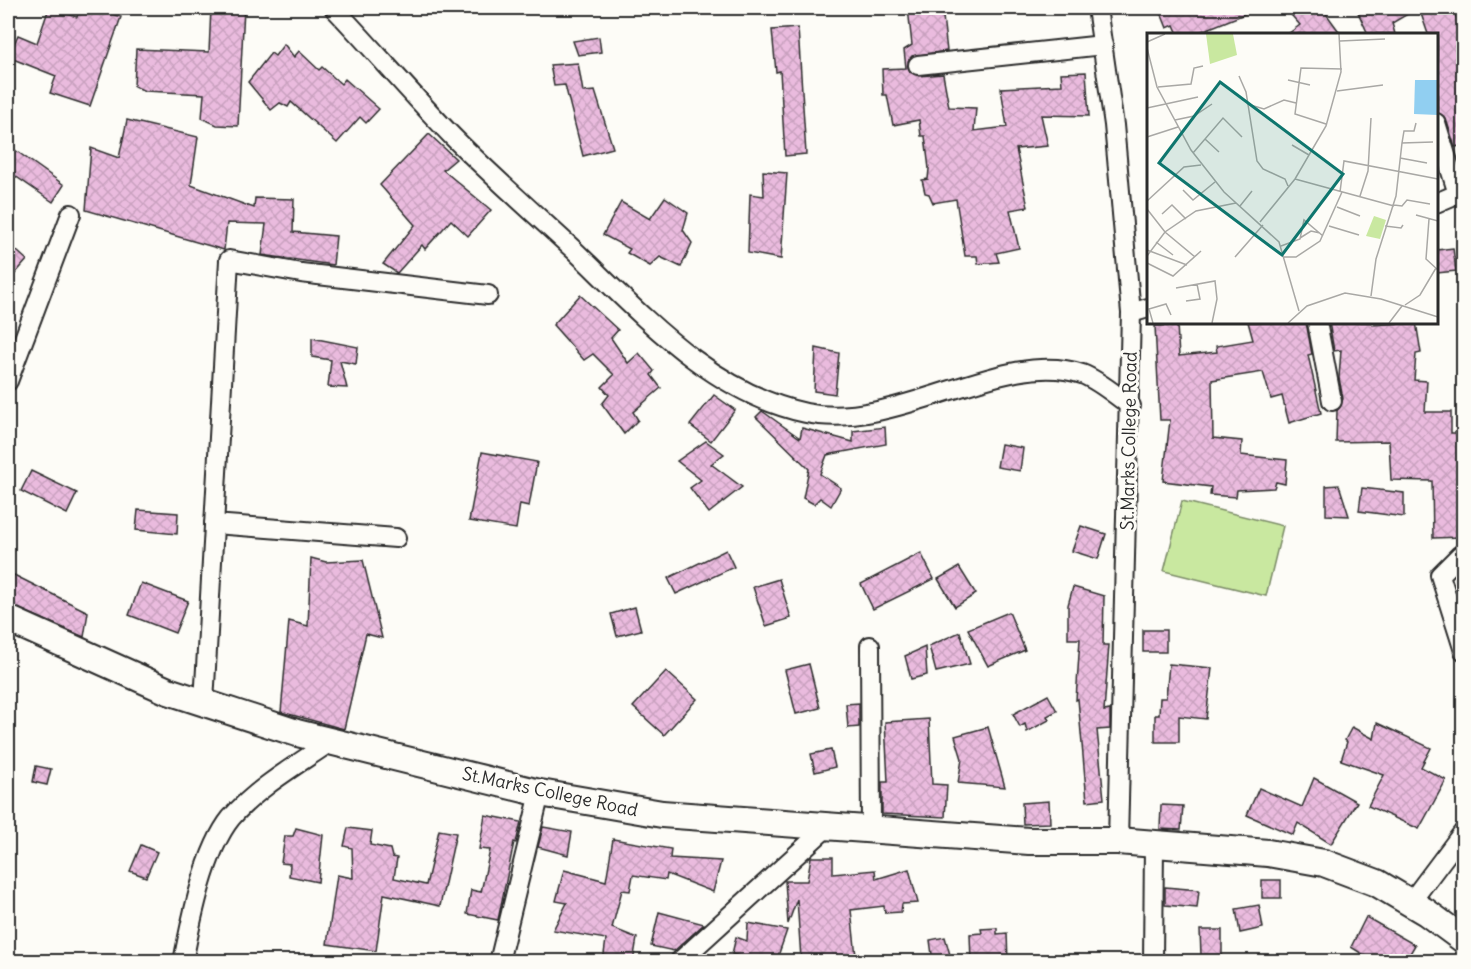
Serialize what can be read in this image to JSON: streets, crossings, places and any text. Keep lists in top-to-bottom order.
{
  "streets": {
    "main road": ["St.Marks College Road"]
  }
}
